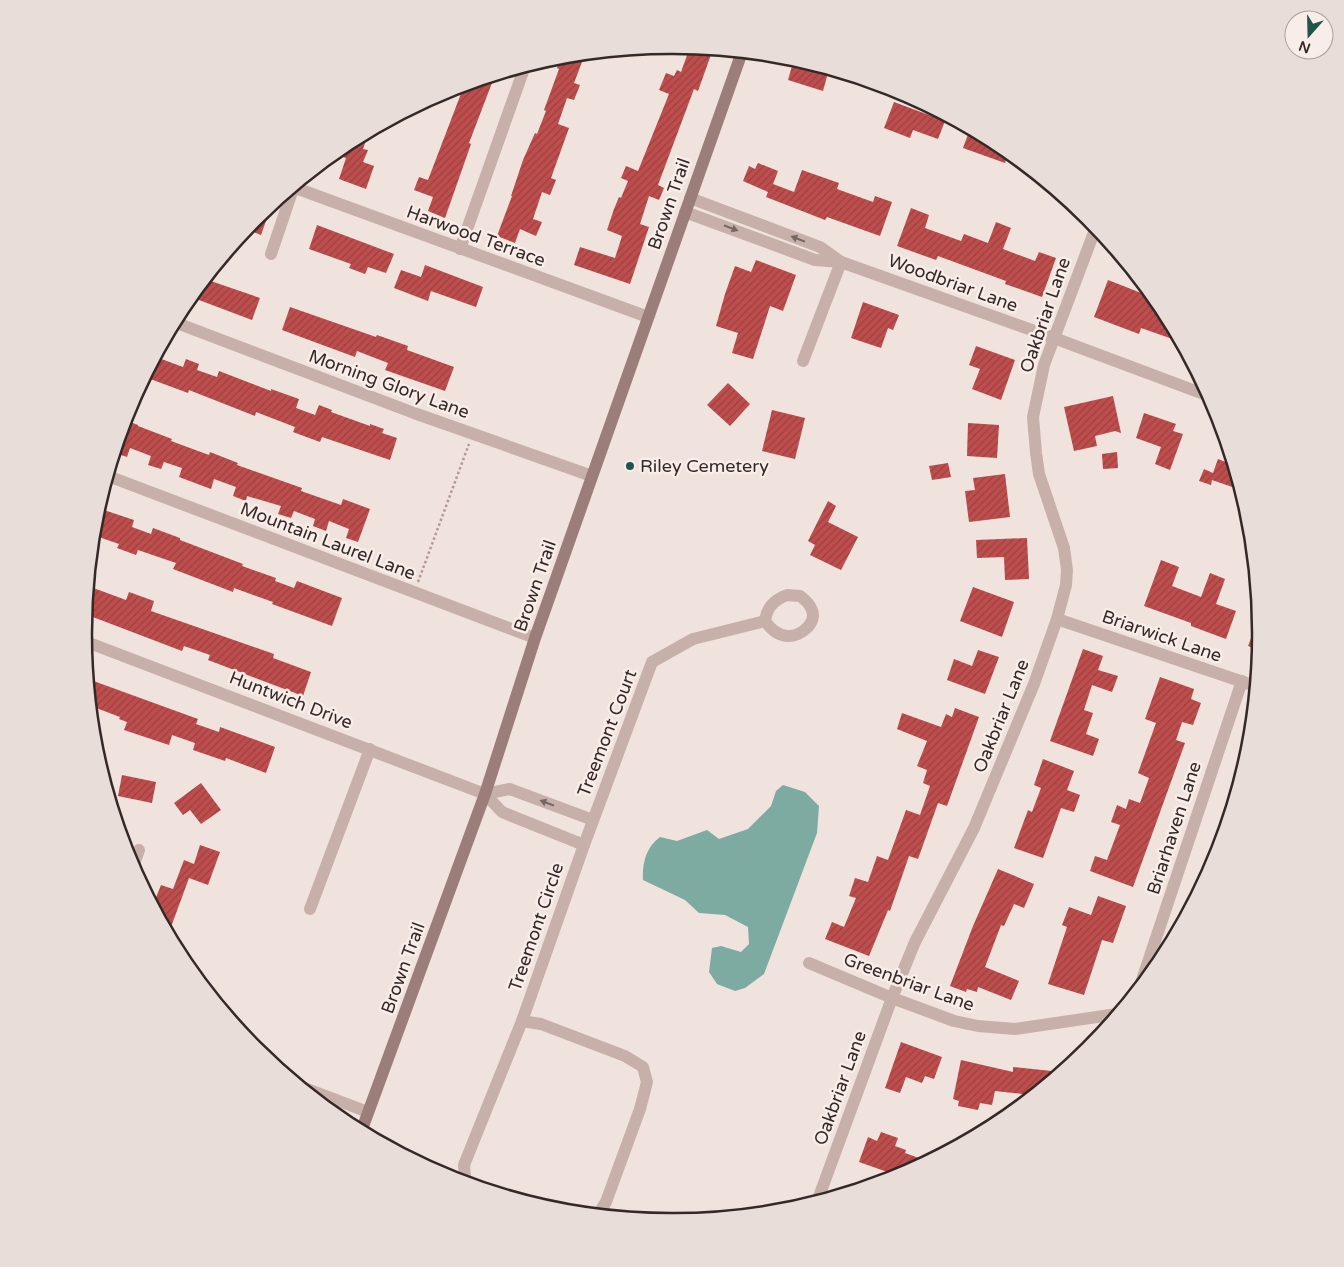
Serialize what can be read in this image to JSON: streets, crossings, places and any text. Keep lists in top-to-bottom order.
{
  "streets": {
    "street": [
      "Brown Trail",
      "Harwood Terrace",
      "Woodbriar Lane",
      "Oakbriar Lane",
      "Morning Glory Lane",
      "Mountain Laurel Lane",
      "Briarwick Lane",
      "Huntwich Drive",
      "Treemont Court",
      "Briarhaven Lane",
      "Treemont Circle",
      "Greenbriar Lane"
    ]
  },
  "crossings": [
    ["Brown Trail", "Harwood Terrace"],
    ["Brown Trail", "Woodbriar Lane"],
    ["Brown Trail", "Morning Glory Lane"],
    ["Brown Trail", "Mountain Laurel Lane"],
    ["Brown Trail", "Huntwich Drive"],
    ["Woodbriar Lane", "Oakbriar Lane"],
    ["Oakbriar Lane", "Briarwick Lane"],
    ["Oakbriar Lane", "Greenbriar Lane"],
    ["Briarwick Lane", "Briarhaven Lane"],
    ["Treemont Court", "Treemont Circle"]
  ],
  "places": ["Riley Cemetery"],
  "north": "bottom"
}
